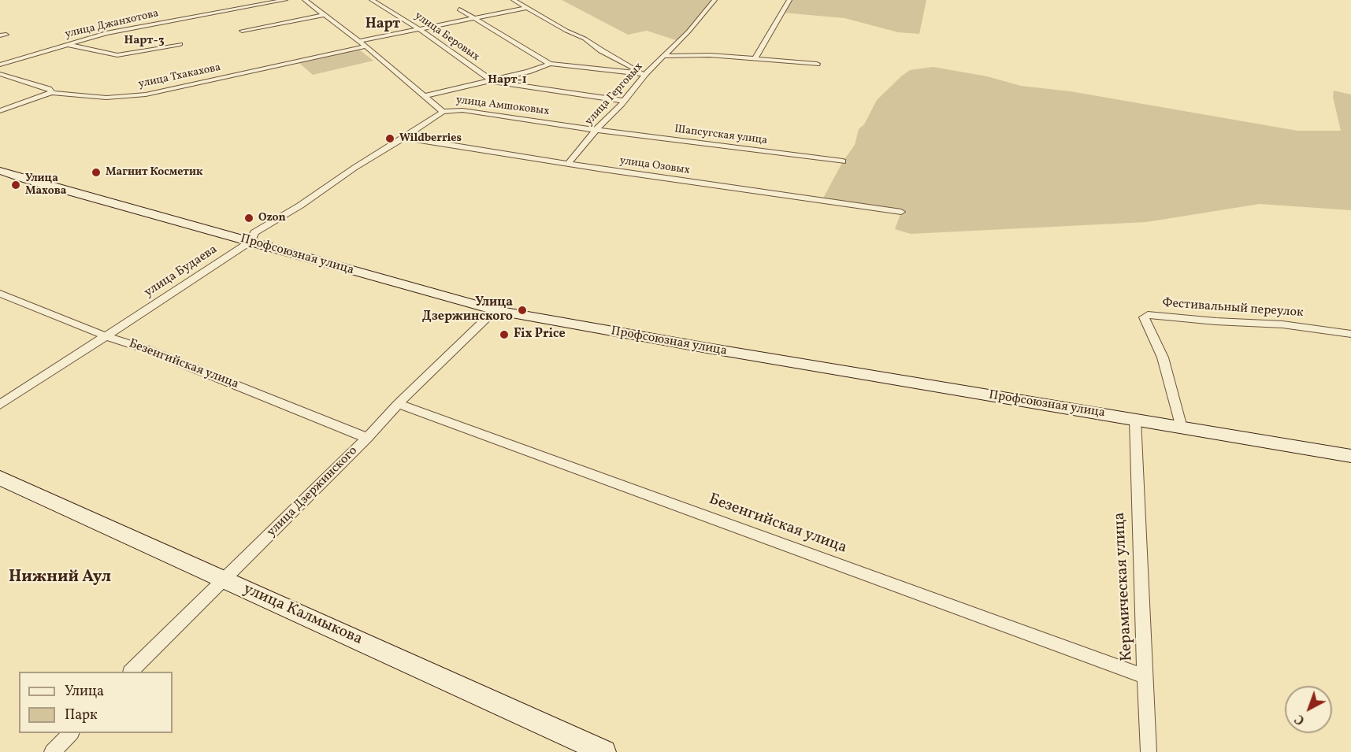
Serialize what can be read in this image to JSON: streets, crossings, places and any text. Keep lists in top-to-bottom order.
{
  "streets": {
    "street": [
      "улица Джанхотова",
      "улица Беровых",
      "улица Тхакахова",
      "улица Герговых",
      "улица Амшоковых",
      "Шапсугская улица",
      "улица Озовых",
      "Профсоюзная улица",
      "улица Будаева",
      "Фестивальный переулок",
      "Безенгийская улица",
      "улица Дзержинского",
      "Керамическая улица",
      "улица Калмыкова"
    ]
  },
  "crossings": [
    ["улица Беровых", "улица Герговых"],
    ["улица Тхакахова", "улица Амшоковых"],
    ["улица Герговых", "улица Амшоковых"],
    ["улица Герговых", "Шапсугская улица"],
    ["улица Герговых", "улица Озовых"],
    ["улица Амшоковых", "Шапсугская улица"],
    ["улица Амшоковых", "улица Будаева"],
    ["улица Озовых", "улица Будаева"],
    ["Профсоюзная улица", "улица Будаева"],
    ["Профсоюзная улица", "Фестивальный переулок"],
    ["Профсоюзная улица", "улица Дзержинского"],
    ["Профсоюзная улица", "Керамическая улица"],
    ["улица Будаева", "Безенгийская улица"],
    ["Безенгийская улица", "улица Дзержинского"],
    ["Безенгийская улица", "Керамическая улица"],
    ["улица Дзержинского", "улица Калмыкова"]
  ],
  "districts": [
    "Нарт",
    "Нарт-3",
    "Нарт-1",
    "Нижний Аул"
  ],
  "places": [
    "Wildberries",
    "Магнит Косметик",
    "Улица Махова",
    "Ozon",
    "Улица Дзержинского",
    "Fix Price"
  ],
  "legend": ["Улица", "Парк"],
  "north": "bottom left"
}
